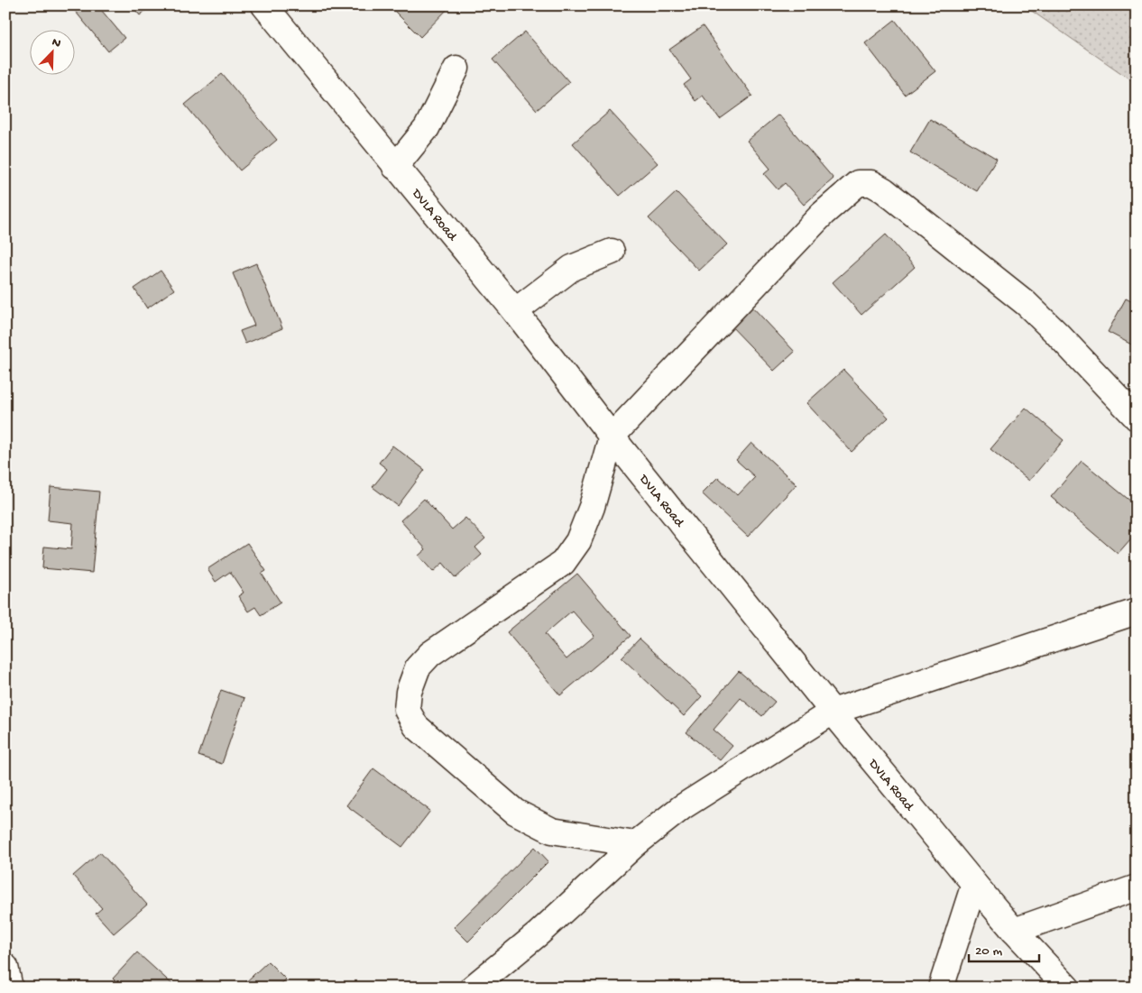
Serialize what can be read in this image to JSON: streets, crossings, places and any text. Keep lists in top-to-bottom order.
{
  "streets": {
    "street": ["DVLA Road"]
  },
  "scale_bar": "20 m",
  "north": "top right"
}
